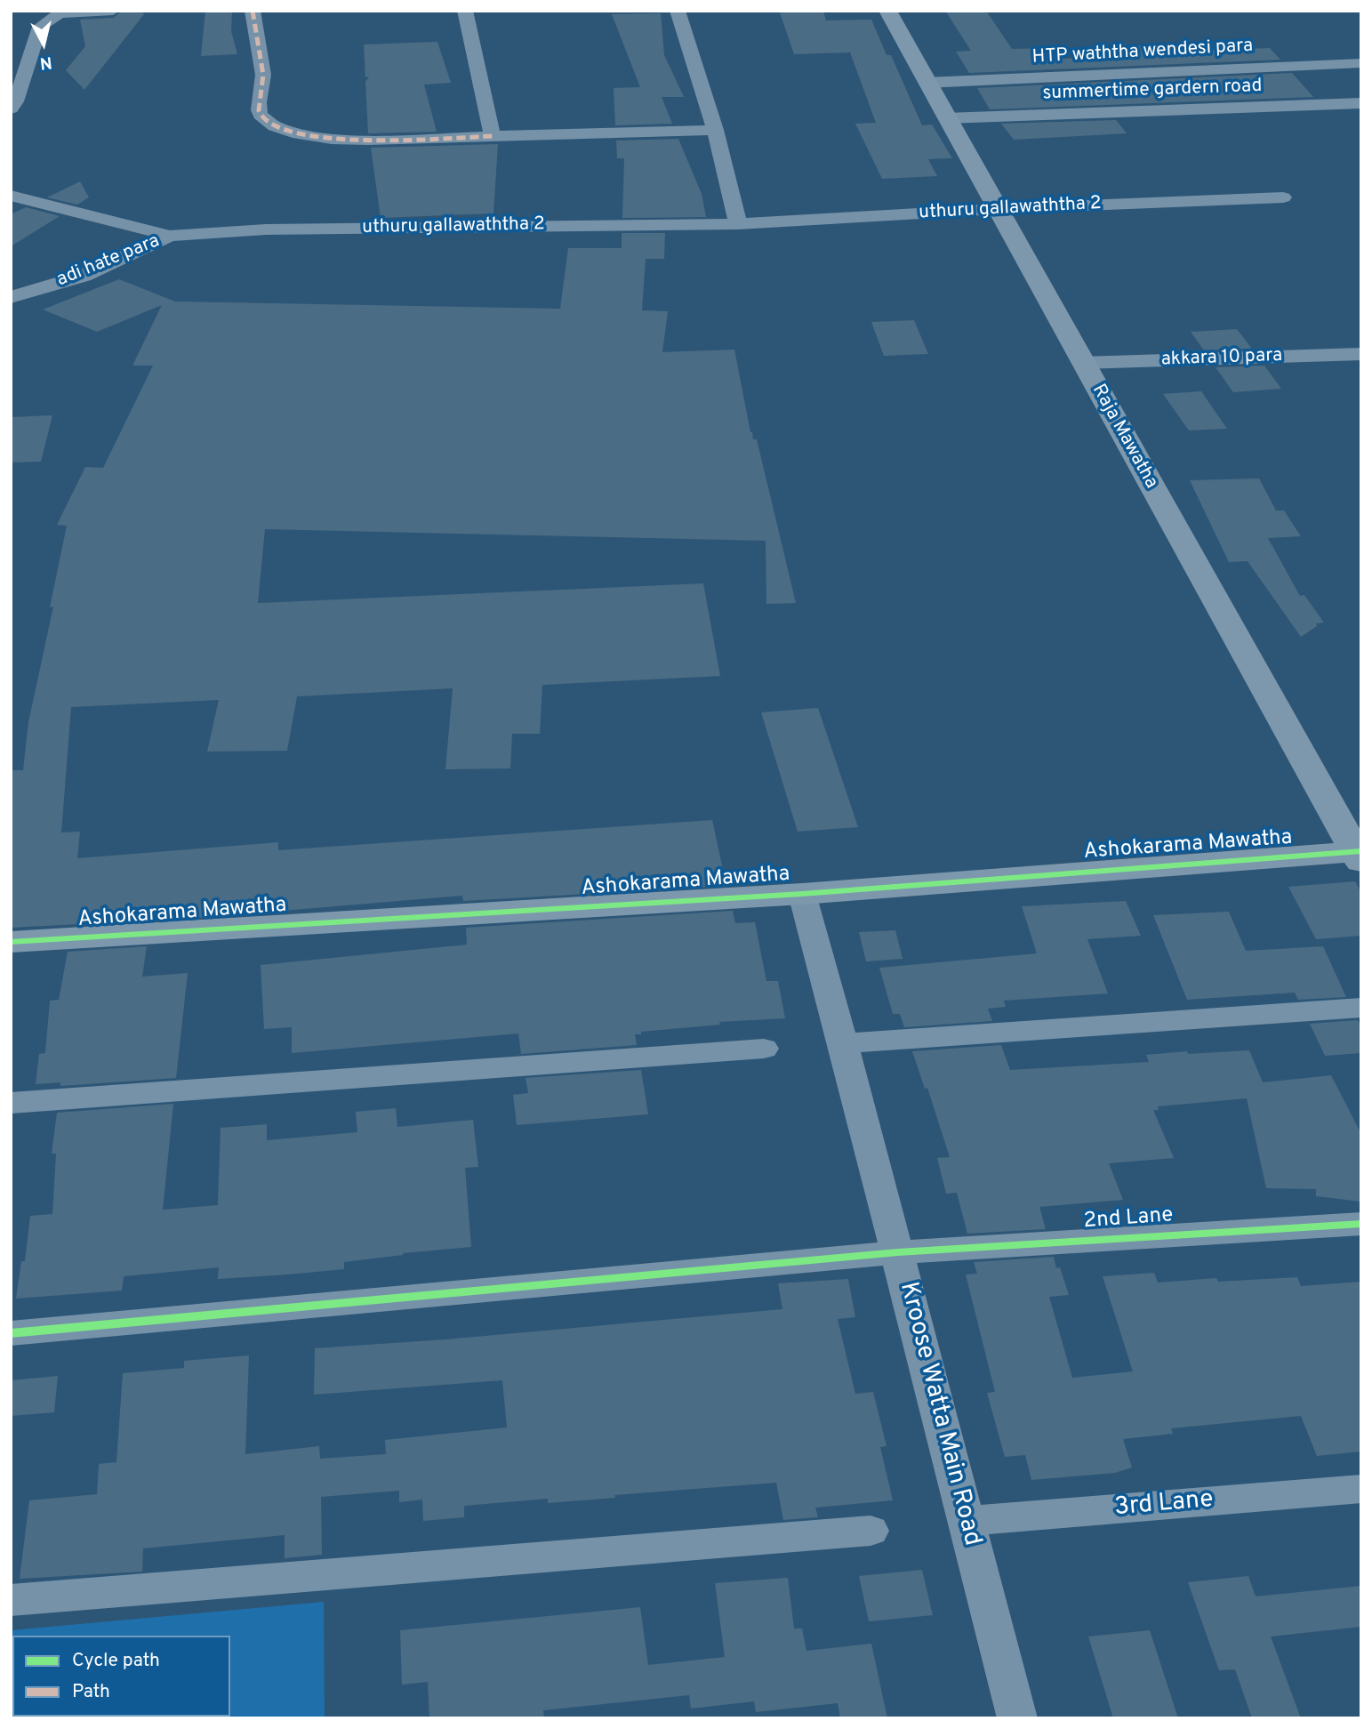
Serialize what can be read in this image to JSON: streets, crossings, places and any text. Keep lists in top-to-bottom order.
{
  "streets": {
    "street": [
      "HTP waththa wendesi para",
      "summertime gardern road",
      "uthuru gallawaththa 2",
      "adi hate para",
      "akkara 10 para",
      "Raja Mawatha",
      "Ashokarama Mawatha",
      "2nd Lane",
      "Kroose Watta Main Road",
      "3rd Lane"
    ]
  },
  "crossings": [
    ["HTP waththa wendesi para", "Raja Mawatha"],
    ["summertime gardern road", "Raja Mawatha"],
    ["uthuru gallawaththa 2", "adi hate para"],
    ["uthuru gallawaththa 2", "Raja Mawatha"],
    ["akkara 10 para", "Raja Mawatha"],
    ["Raja Mawatha", "Ashokarama Mawatha"],
    ["Ashokarama Mawatha", "Kroose Watta Main Road"],
    ["2nd Lane", "Kroose Watta Main Road"],
    ["Kroose Watta Main Road", "3rd Lane"]
  ],
  "legend": ["Cycle path", "Path"],
  "north": "bottom"
}
